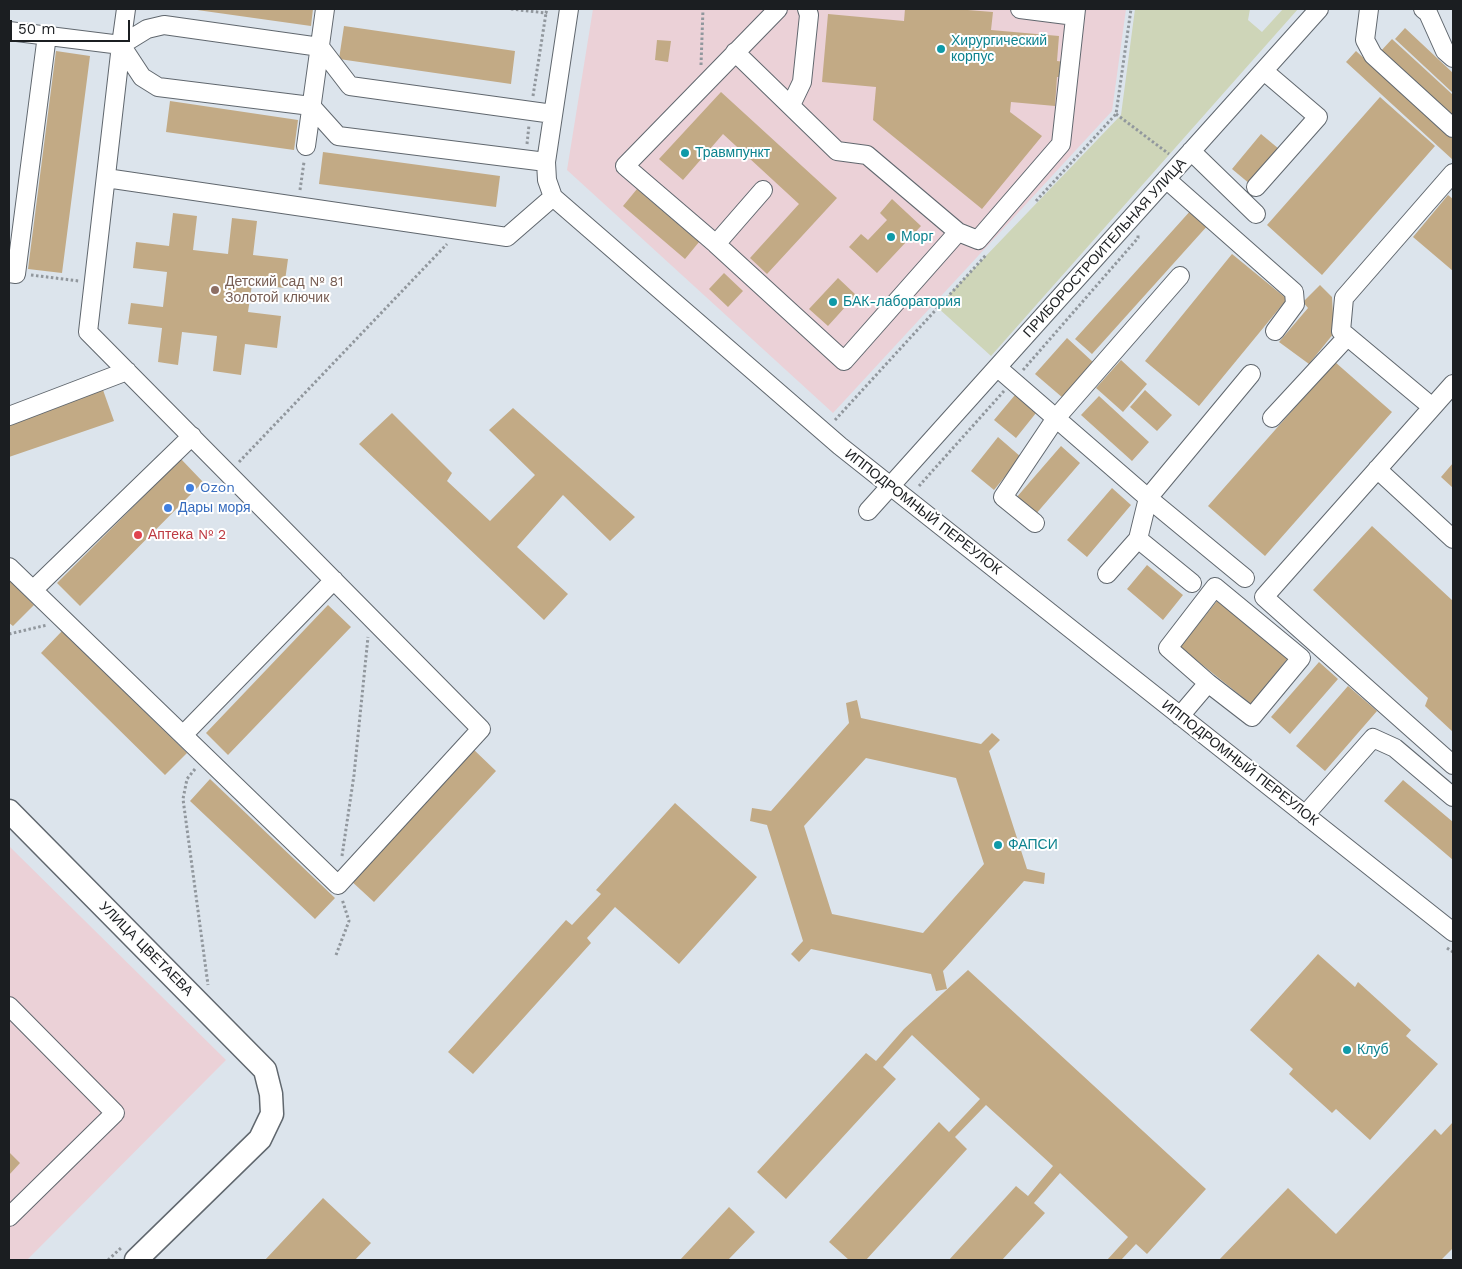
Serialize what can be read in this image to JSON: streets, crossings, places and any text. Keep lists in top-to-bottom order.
{
  "streets": {
    "main road": ["УЛИЦА ЦВЕТАЕВА"],
    "street": ["ПРИБОРОСТРОИТЕЛЬНАЯ УЛИЦА", "ИППОДРОМНЫЙ ПЕРЕУЛОК"]
  },
  "crossings": [
    ["ПРИБОРОСТРОИТЕЛЬНАЯ УЛИЦА", "ИППОДРОМНЫЙ ПЕРЕУЛОК"]
  ],
  "places": [
    "Хирургический корпус",
    "Травмпункт",
    "Морг",
    "Детский сад № 81 Золотой ключик",
    "БАК-лаборатория",
    "Ozon",
    "Дары моря",
    "Аптека № 2",
    "ФАПСИ",
    "Клуб"
  ],
  "scale_bar": "50 m"
}
